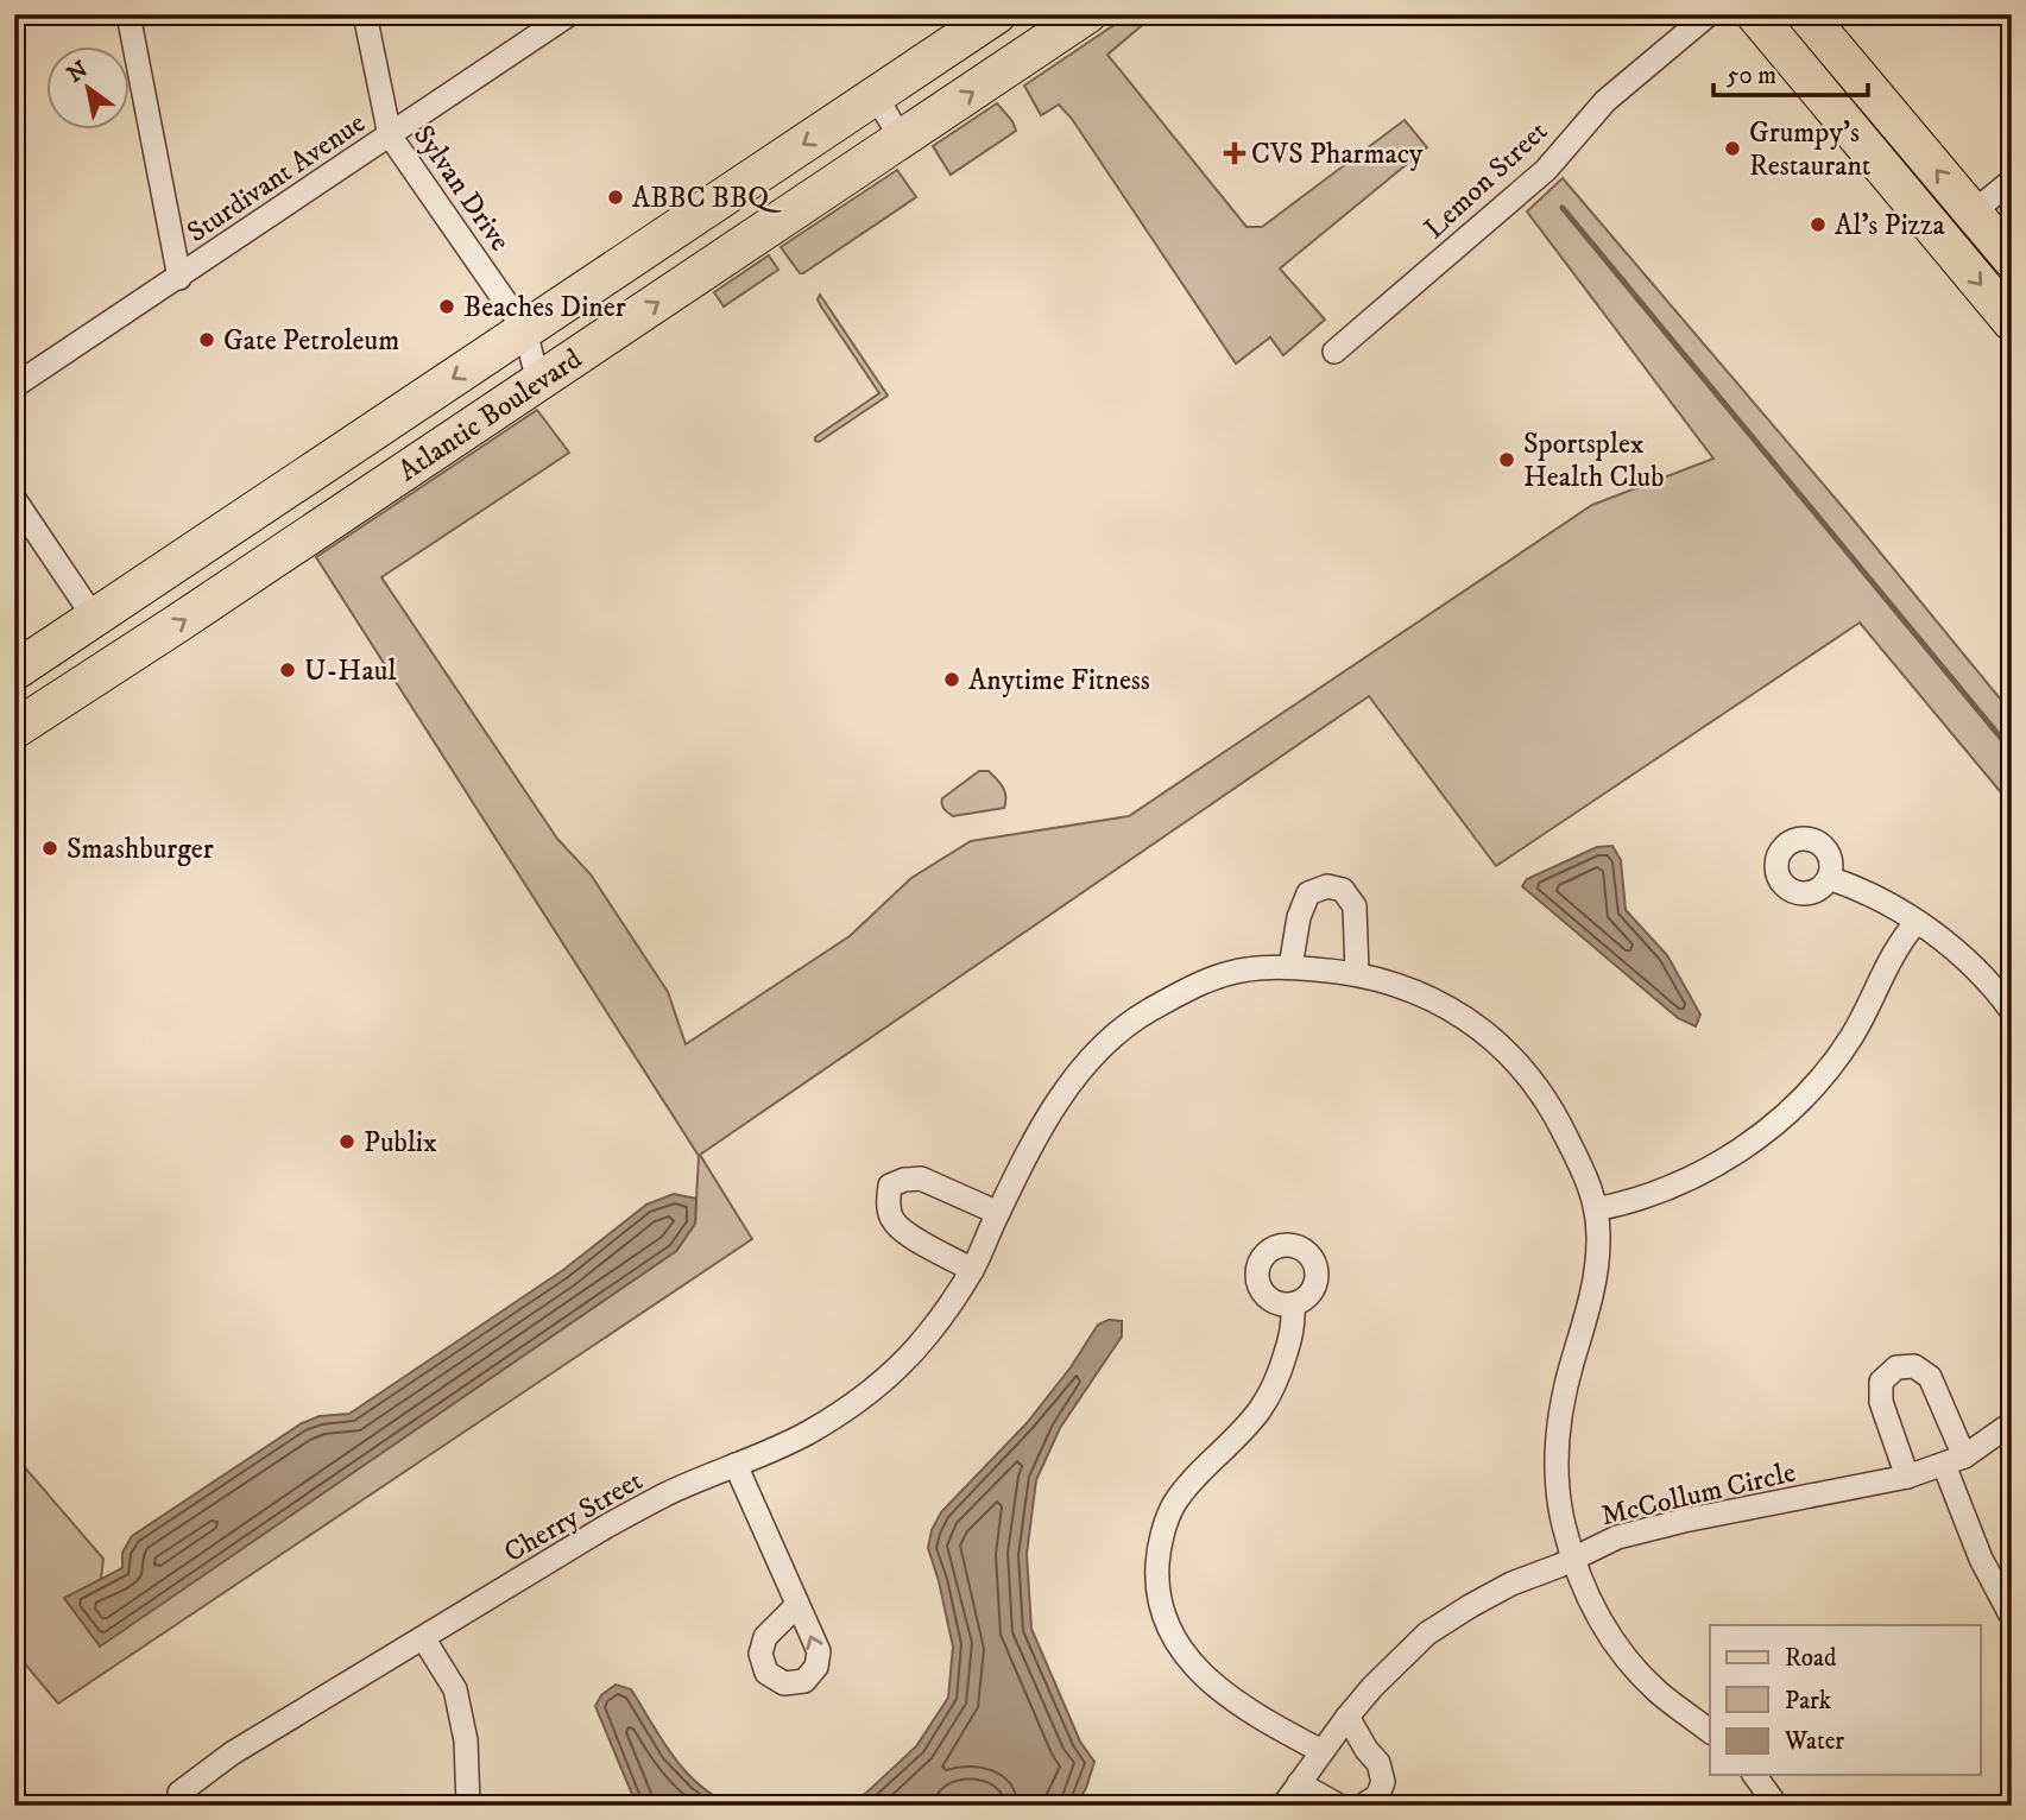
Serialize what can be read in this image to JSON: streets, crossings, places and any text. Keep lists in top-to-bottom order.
{
  "streets": {
    "main road": ["Atlantic Boulevard"],
    "street": [
      "Sturdivant Avenue",
      "Lemon Street",
      "Sylvan Drive",
      "McCollum Circle",
      "Cherry Street"
    ]
  },
  "crossings": [
    ["Sturdivant Avenue", "Sylvan Drive"],
    ["Sylvan Drive", "Atlantic Boulevard"],
    ["McCollum Circle", "Cherry Street"]
  ],
  "places": {
    "other": [
      "Grumpy's Restaurant",
      "ABBC BBQ",
      "Al's Pizza",
      "Beaches Diner",
      "Gate Petroleum",
      "Sportsplex Health Club",
      "U-Haul",
      "Anytime Fitness",
      "Smashburger",
      "Publix"
    ],
    "health": ["CVS Pharmacy"]
  },
  "legend": ["Road", "Park", "Water"],
  "scale_bar": "50 m",
  "north": "top left"
}
